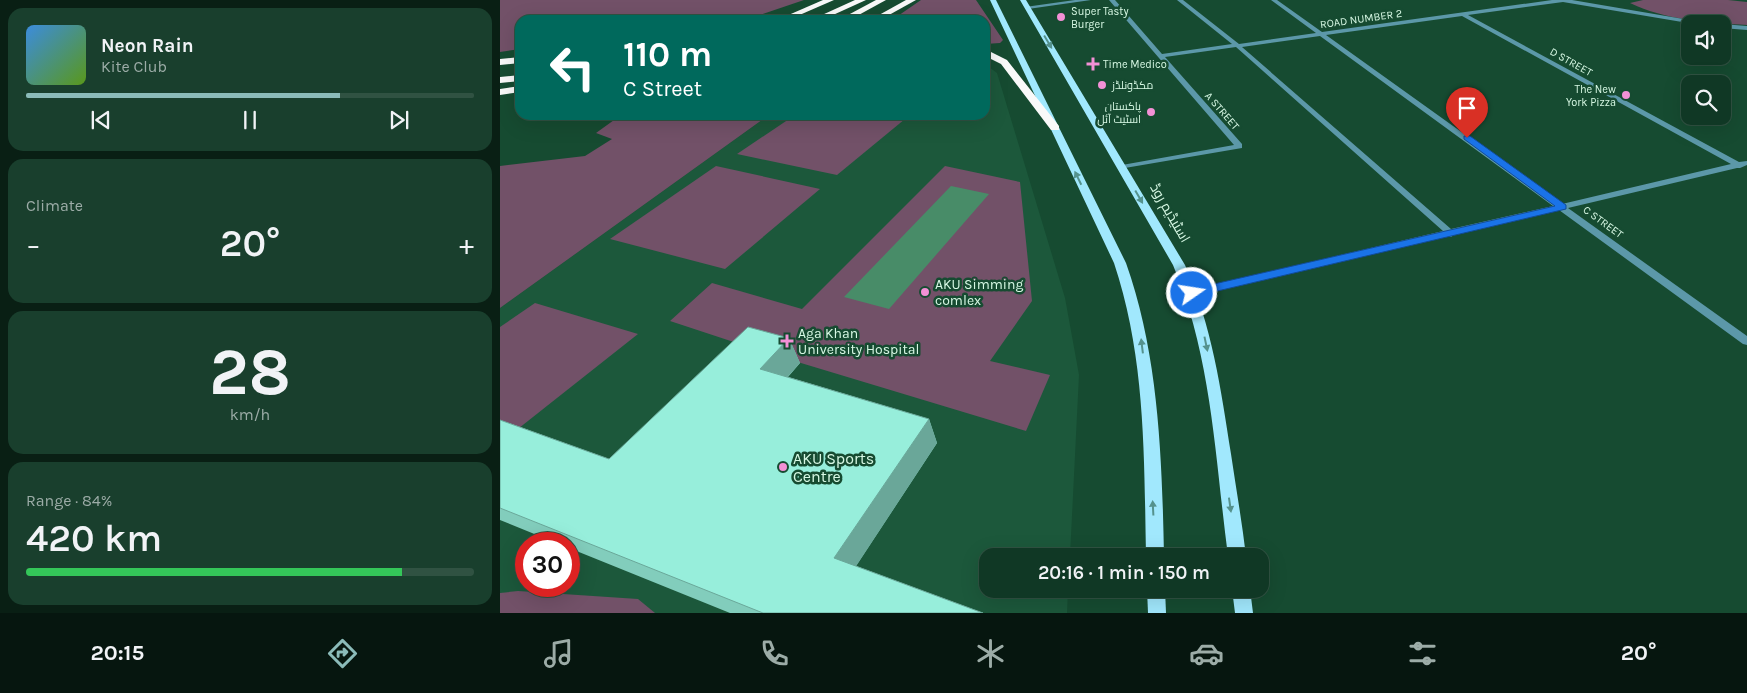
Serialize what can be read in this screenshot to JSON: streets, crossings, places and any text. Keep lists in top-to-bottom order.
{
  "streets": {
    "main road": ["اسٹیڈیم روڈ"],
    "street": [
      "ROAD NUMBER 2",
      "D STREET",
      "A STREET",
      "C STREET"
    ]
  },
  "crossings": [
    ["ROAD NUMBER 2", "D STREET"],
    ["ROAD NUMBER 2", "A STREET"],
    ["ROAD NUMBER 2", "C STREET"],
    ["A STREET", "اسٹیڈیم روڈ"]
  ],
  "places": {
    "other": [
      "Super Tasty Burger",
      "مکڈونلڈز",
      "The New York Pizza",
      "پاکستان اسٹیٹ آئل",
      "AKU Simming comlex",
      "AKU Sports Centre"
    ],
    "health": ["Time Medico", "Aga Khan University Hospital"]
  },
  "page": {
    "turn": ["110 m", "C Street"],
    "song": ["Neon Rain", "Kite Club"],
    "tile": [
      "Climate",
      ["28", "km/h"],
      ["Range · 84%", "420 km"]
    ],
    "heat": ["−", "20°", "+"],
    "limit": "30",
    "trip": "20:16 · 1 min · 150 m",
    "tabs": ["20:15", "20°"]
  }
}
